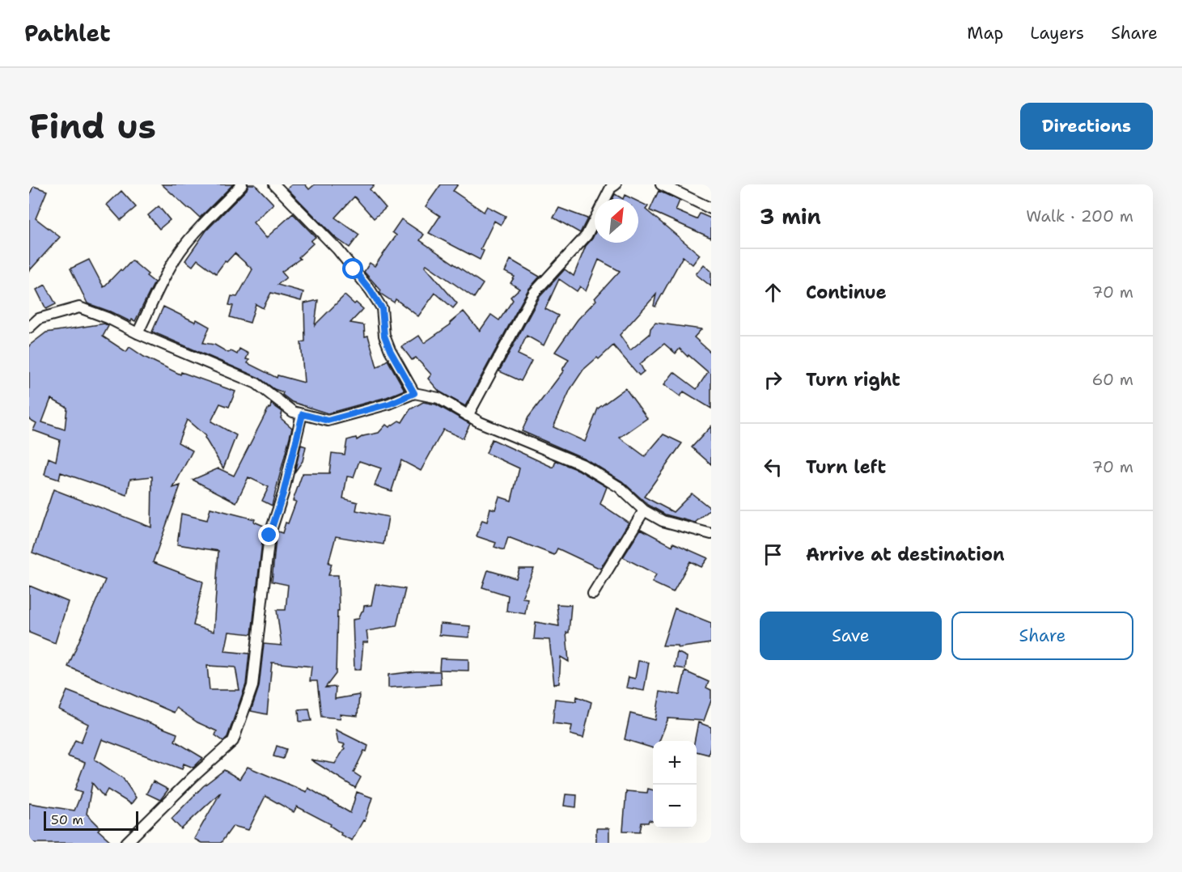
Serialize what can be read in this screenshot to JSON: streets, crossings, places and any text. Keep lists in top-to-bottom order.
{
  "scale_bar": "50 m",
  "north": "top right",
  "page": {
    "header": "Pathlet",
    "nav": ["Map", "Layers", "Share"],
    "buttons": [
      "Directions",
      ["Save", "Share"]
    ],
    "title": "Find us",
    "heading": ["3 min", "Walk · 200 m"],
    "list": [
      ["Continue", "70 m"],
      ["Turn right", "60 m"],
      ["Turn left", "70 m"],
      "Arrive at destination"
    ],
    "map_buttons": ["+", "−"],
    "scale": "50 m"
  }
}
